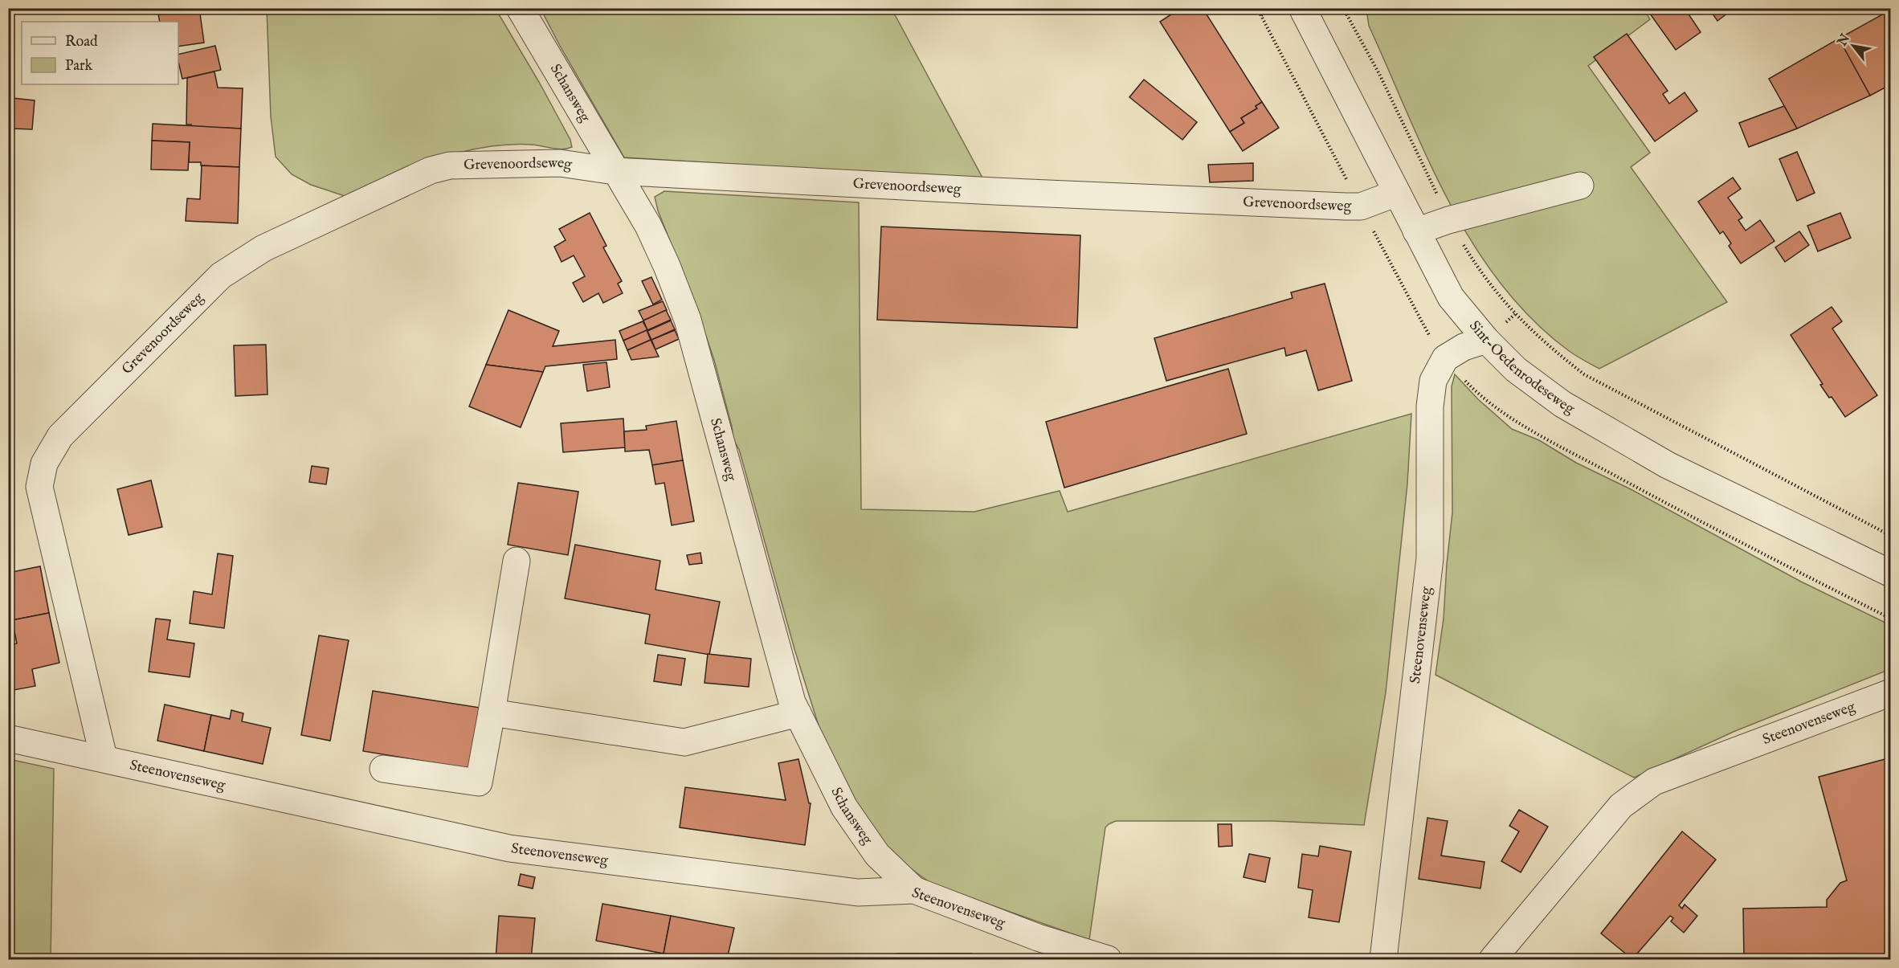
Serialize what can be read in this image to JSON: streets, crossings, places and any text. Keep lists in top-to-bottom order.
{
  "streets": {
    "street": [
      "Schansweg",
      "Grevenoordseweg",
      "Sint-Oedenrodeseweg",
      "Steenovenseweg"
    ]
  },
  "crossings": [
    ["Schansweg", "Grevenoordseweg"],
    ["Schansweg", "Steenovenseweg"],
    ["Grevenoordseweg", "Sint-Oedenrodeseweg"],
    ["Grevenoordseweg", "Steenovenseweg"],
    ["Sint-Oedenrodeseweg", "Steenovenseweg"]
  ],
  "legend": ["Road", "Park"],
  "north": "top left"
}
